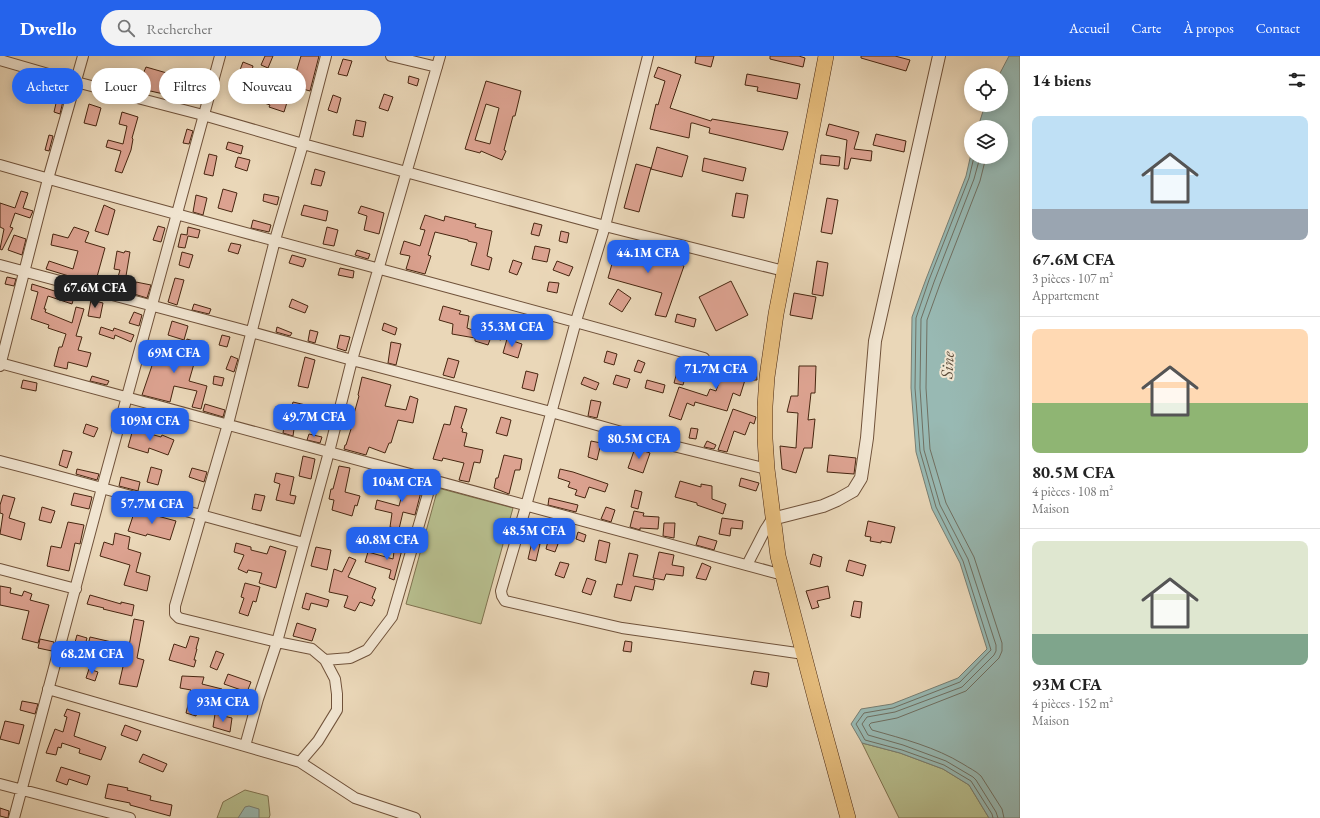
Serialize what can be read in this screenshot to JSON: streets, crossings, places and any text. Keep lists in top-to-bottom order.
{
  "water": ["Sine"],
  "page": {
    "header": "Dwello",
    "search": "Rechercher",
    "nav": [
      "Accueil",
      "Carte",
      "À propos",
      "Contact"
    ],
    "heading": "14 biens",
    "chip": [
      "Acheter",
      "Louer",
      "Filtres",
      "Nouveau"
    ],
    "list": [
      {
        "name": "67.6M CFA",
        "note": "3 pièces · 107 m² · Appartement"
      },
      {
        "name": "80.5M CFA",
        "note": "4 pièces · 108 m² · Maison"
      },
      {
        "name": "93M CFA",
        "note": "4 pièces · 152 m² · Maison"
      }
    ],
    "price": [
      "44.1M CFA",
      "67.6M CFA",
      "35.3M CFA",
      "69M CFA",
      "71.7M CFA",
      "49.7M CFA",
      "109M CFA",
      "80.5M CFA",
      "104M CFA",
      "57.7M CFA",
      "48.5M CFA",
      "40.8M CFA",
      "68.2M CFA",
      "93M CFA"
    ]
  }
}
